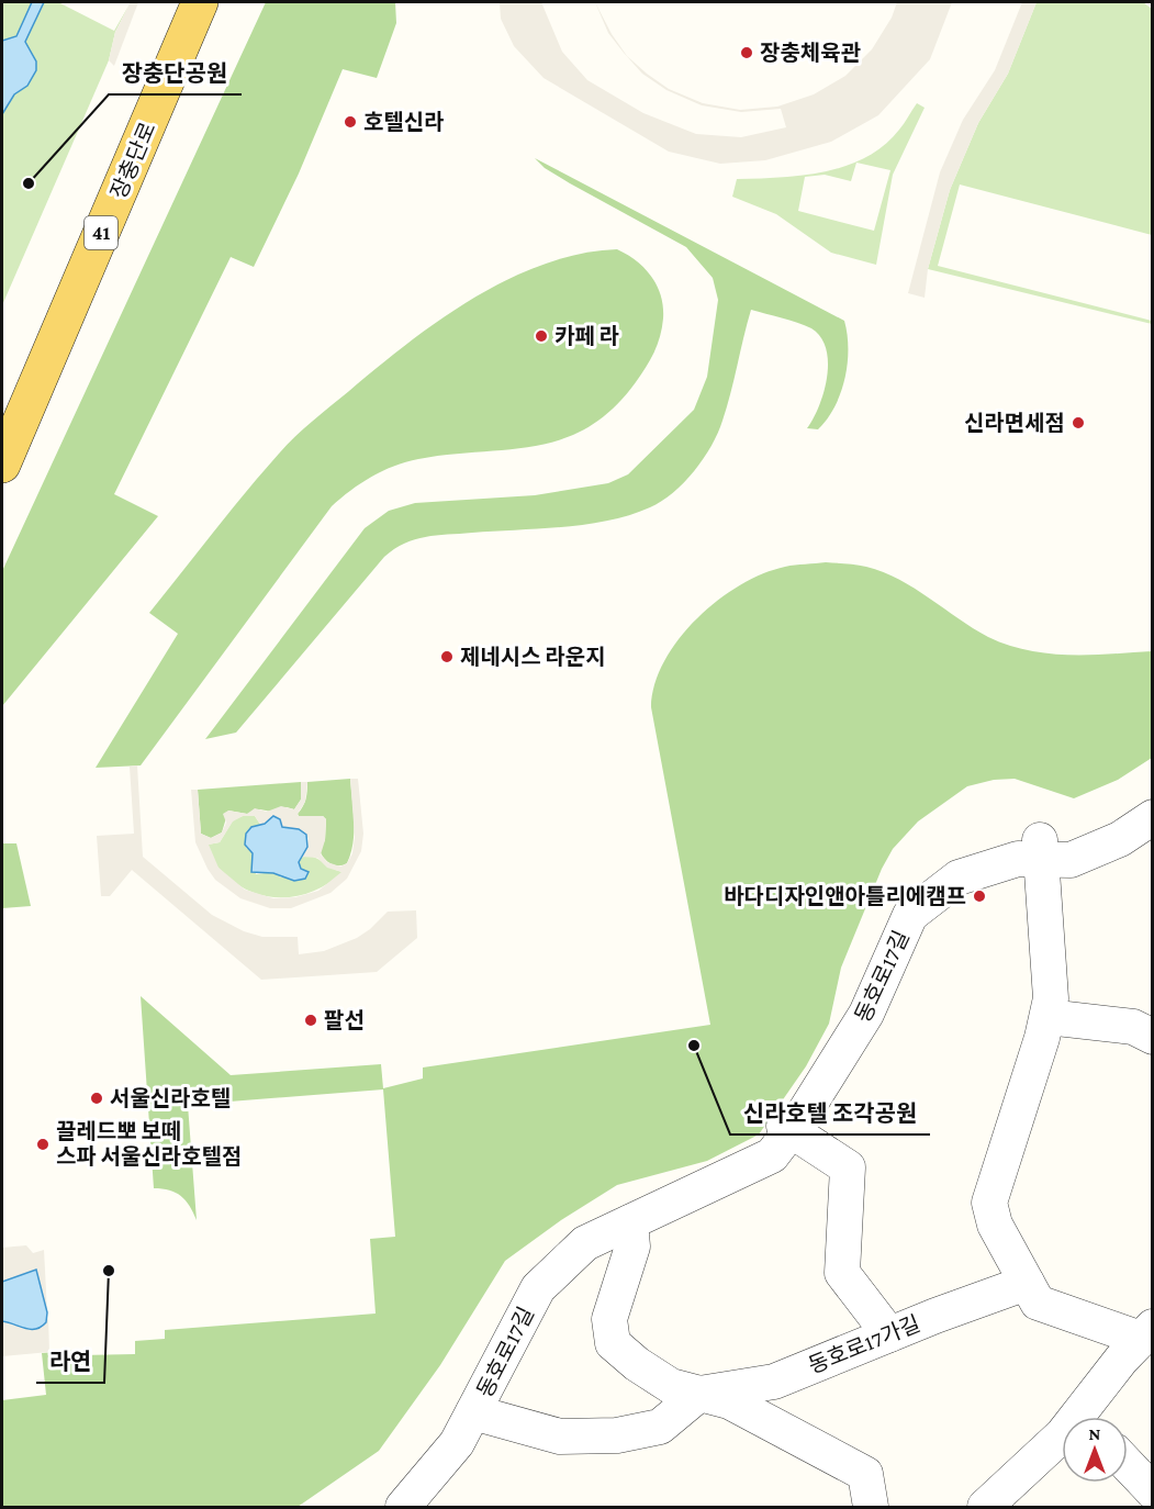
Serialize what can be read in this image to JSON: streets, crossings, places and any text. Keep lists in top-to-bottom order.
{
  "streets": {
    "main road": ["장충단로", "41"],
    "street": ["동호로17길", "동호로17가길"]
  },
  "crossings": [
    ["동호로17길", "동호로17가길"]
  ],
  "places": [
    "장충체육관",
    "호텔신라",
    "장충단공원",
    "카페 라",
    "신라면세점",
    "제네시스 라운지",
    "바다디자인앤아틀리에캠프",
    "팔선",
    "신라호텔 조각공원",
    "서울신라호텔",
    "끌레드뽀 보떼 스파 서울신라호텔점",
    "라연"
  ],
  "north": "top"
}
